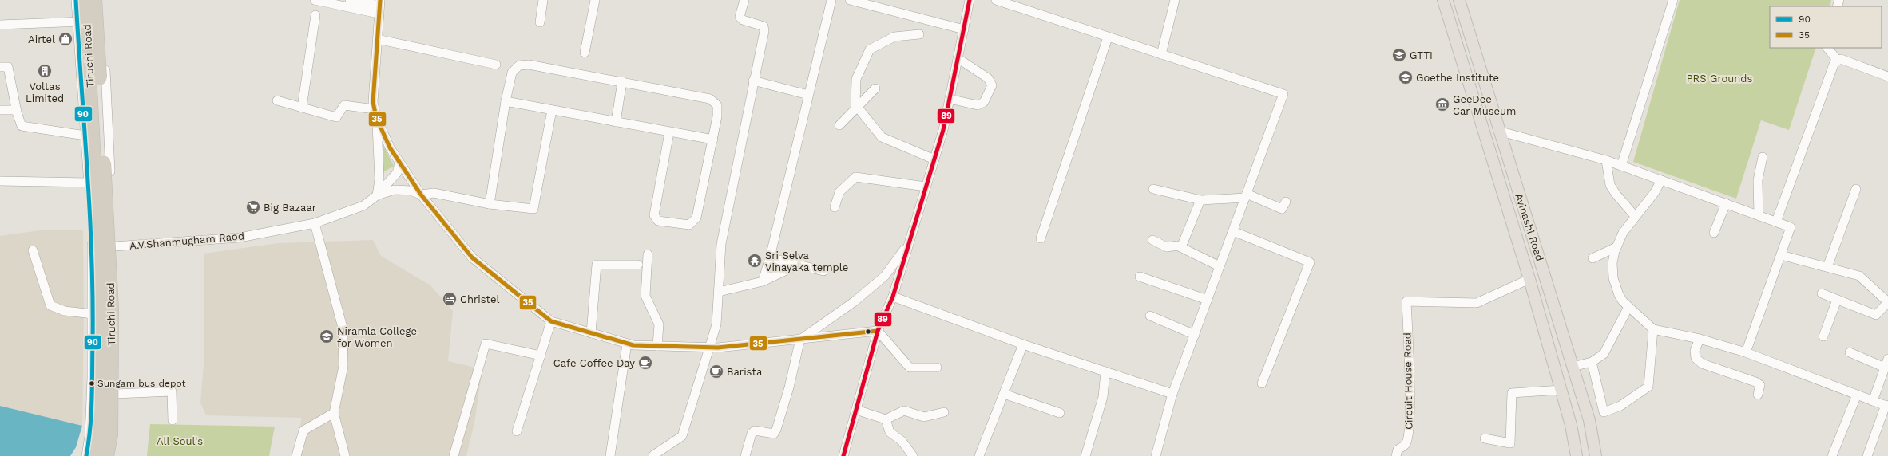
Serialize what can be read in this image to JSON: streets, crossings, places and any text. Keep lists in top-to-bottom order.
{
  "streets": {
    "highway": ["Tiruchi Road"],
    "main road": ["Avinashi Road"],
    "street": ["A.V.Shanmugham Raod", "Circuit House Road"]
  },
  "crossings": [
    ["Avinashi Road", "Circuit House Road"]
  ],
  "parks": ["PRS Grounds", "All Soul's"],
  "places": {
    "shop": ["Airtel"],
    "school or university": ["GTTI", "Goethe Institute", "Niramla College for Women"],
    "building": ["Voltas Limited"],
    "museum": ["GeeDee Car Museum"],
    "supermarket": ["Big Bazaar"],
    "temple": ["Sri Selva Vinayaka temple"],
    "hotel": ["Christel"],
    "cafe": ["Cafe Coffee Day", "Barista"],
    "other": ["Sungam bus depot"]
  },
  "lines": ["transit line 90", "transit line 35", "transit line 89"],
  "legend": ["90", "35"]
}
